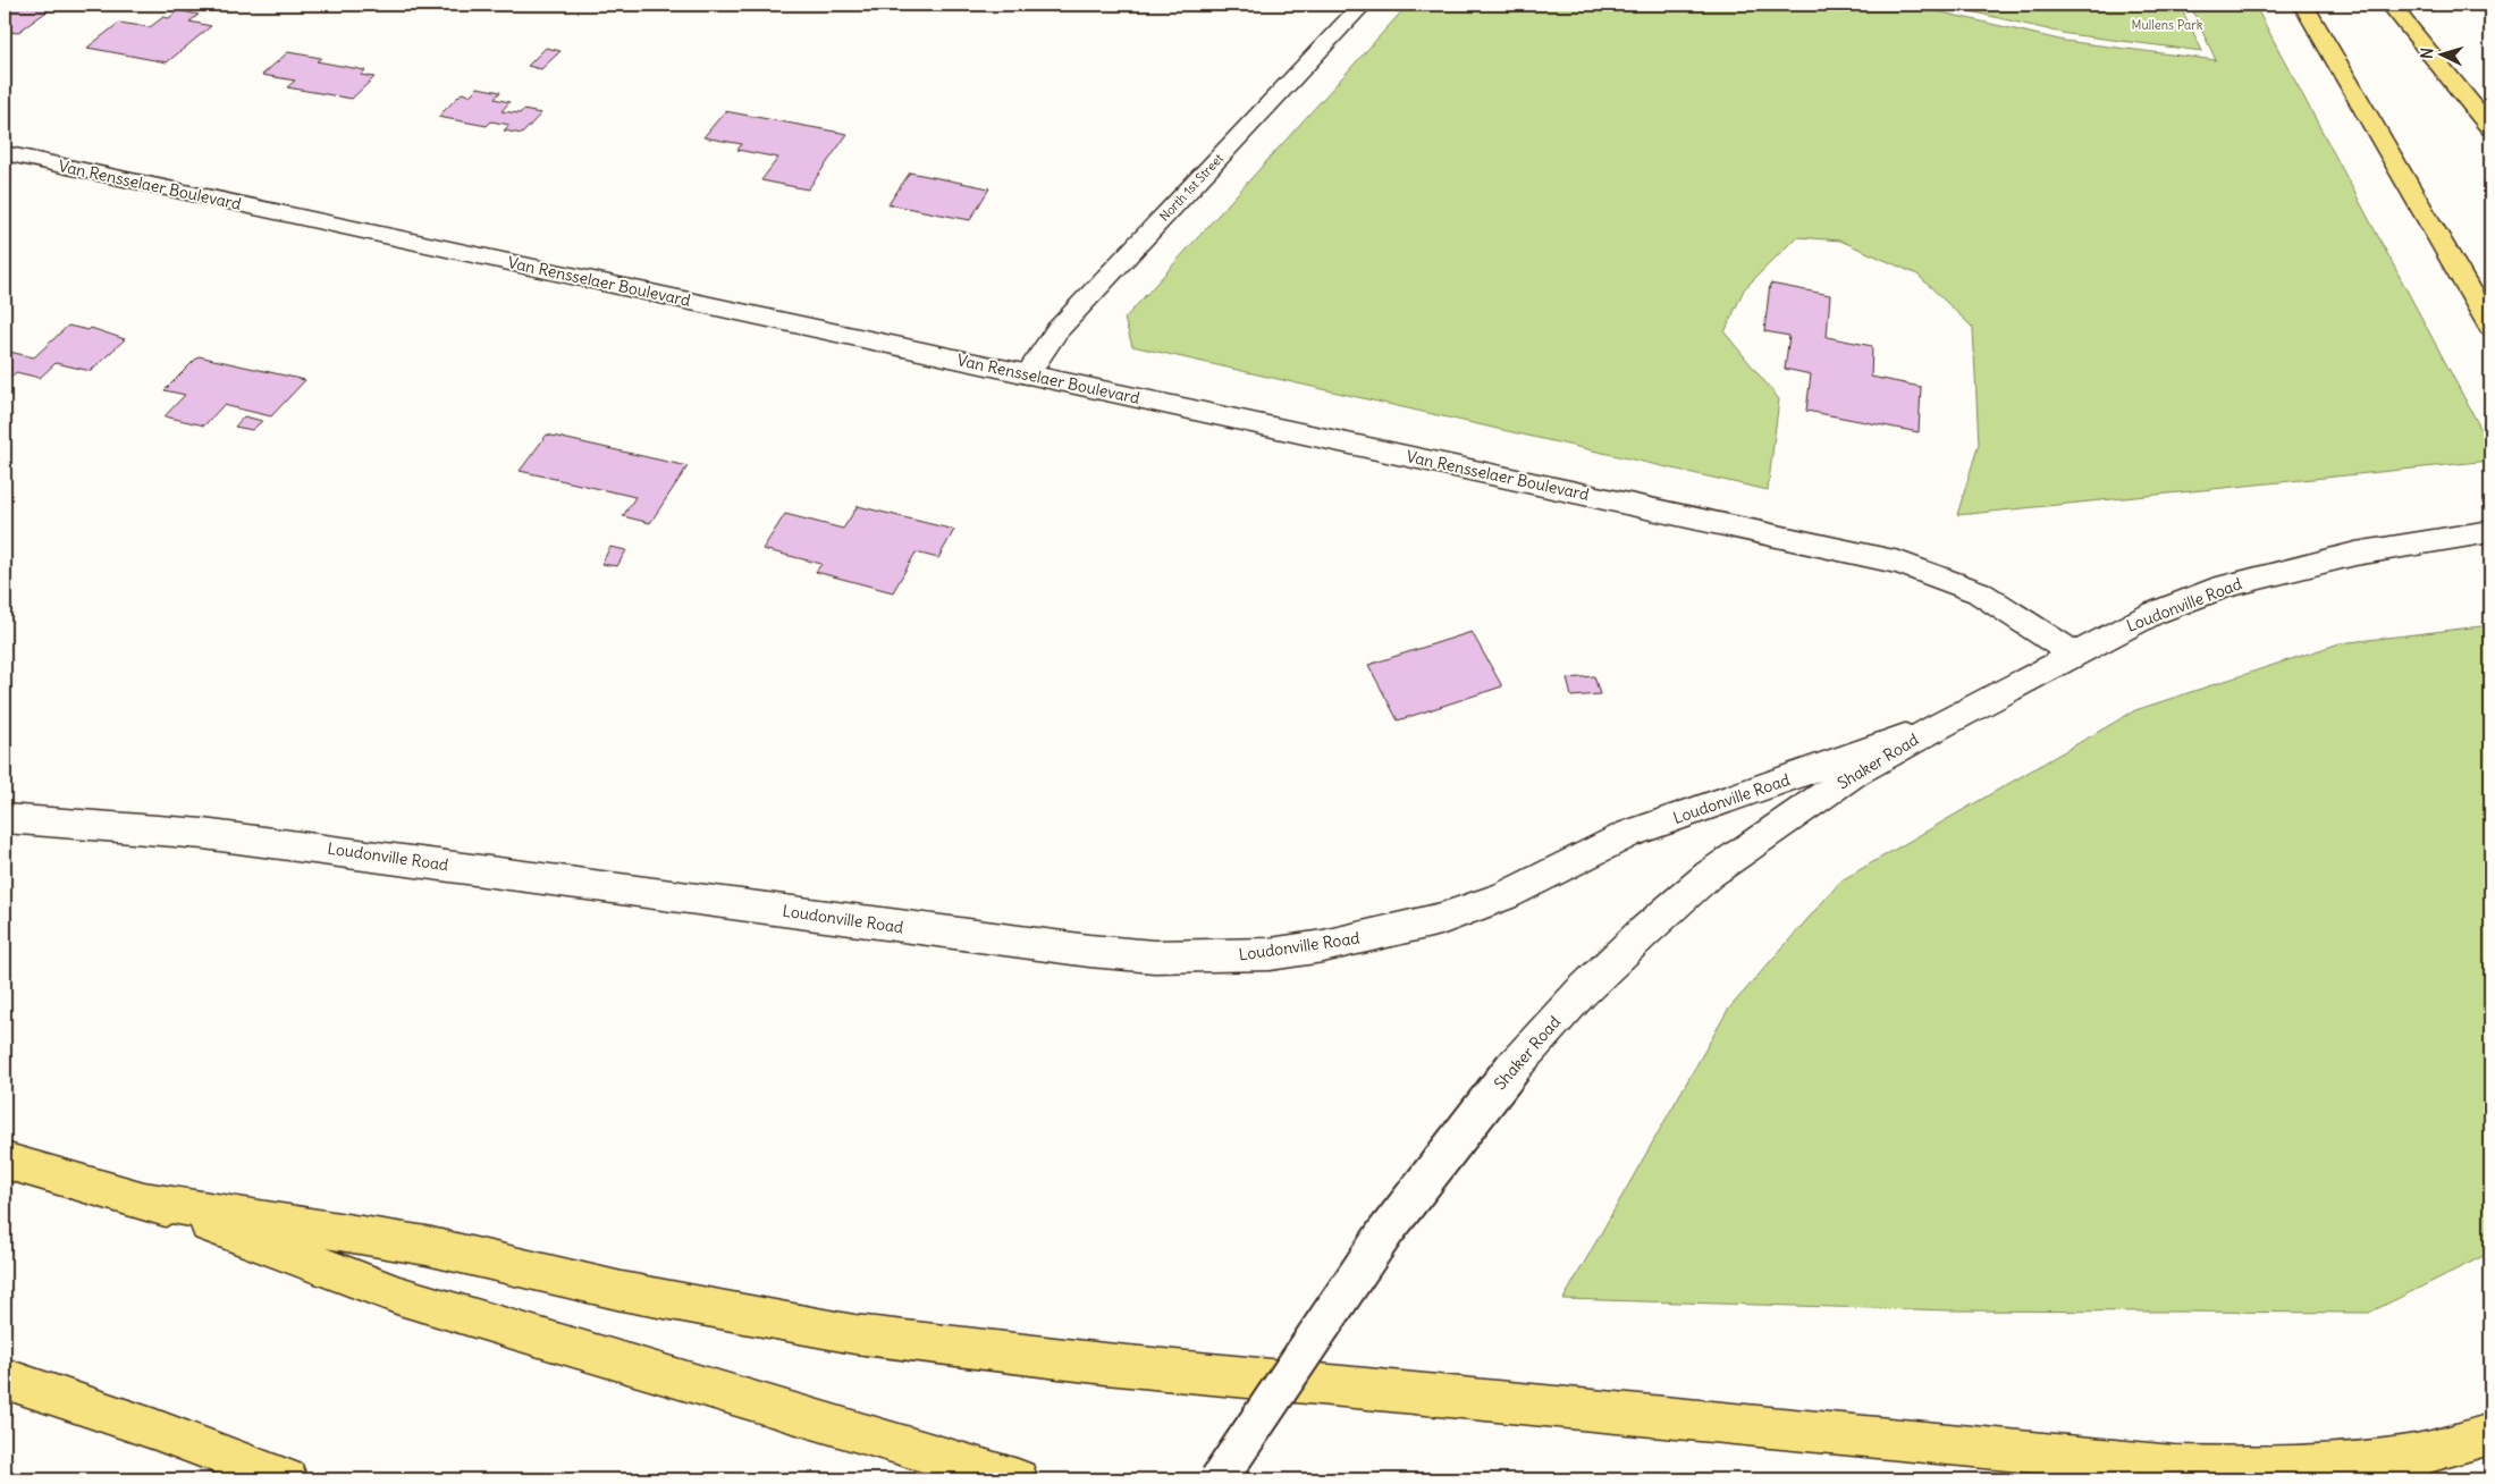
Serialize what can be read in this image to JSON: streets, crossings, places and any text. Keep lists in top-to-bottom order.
{
  "streets": {
    "street": [
      "Van Rensselaer Boulevard",
      "North 1st Street",
      "Loudonville Road",
      "Shaker Road"
    ]
  },
  "crossings": [
    ["Van Rensselaer Boulevard", "North 1st Street"],
    ["Van Rensselaer Boulevard", "Loudonville Road"],
    ["Loudonville Road", "Shaker Road"]
  ],
  "parks": ["Mullens Park"],
  "north": "left"
}
